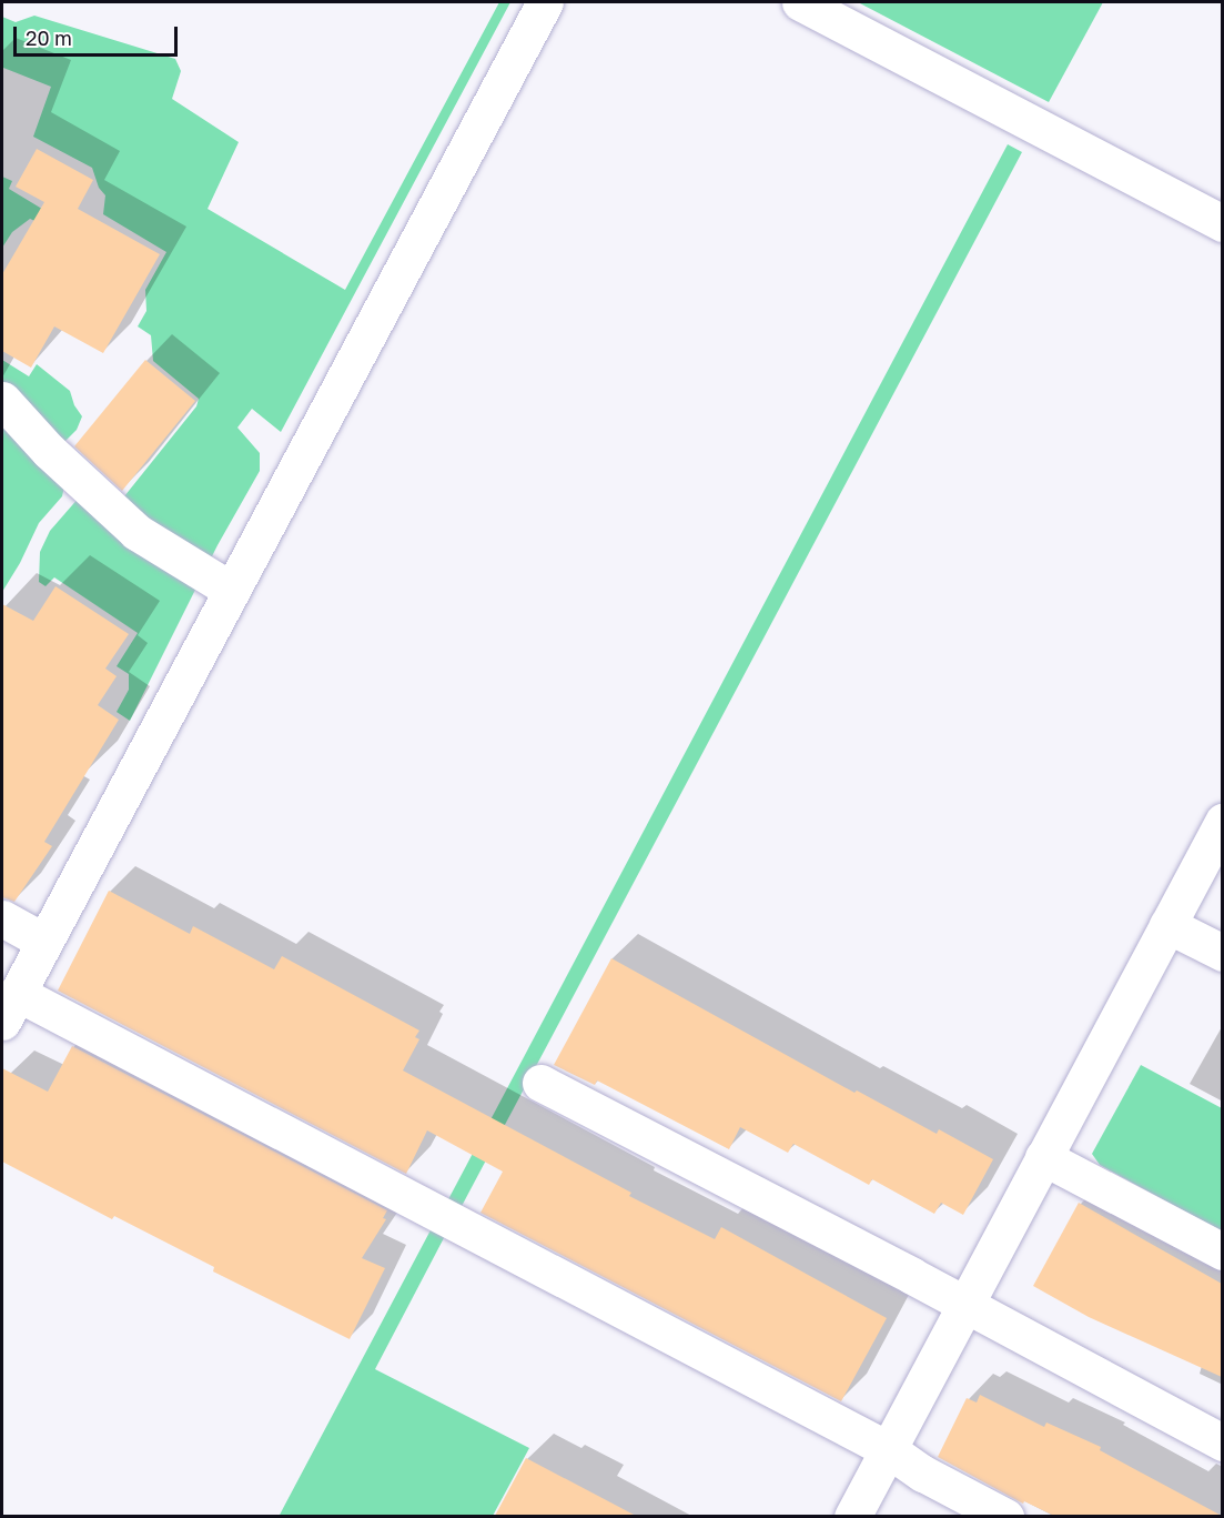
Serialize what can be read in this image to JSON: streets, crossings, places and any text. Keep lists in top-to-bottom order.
{
  "scale_bar": "20 m"
}
